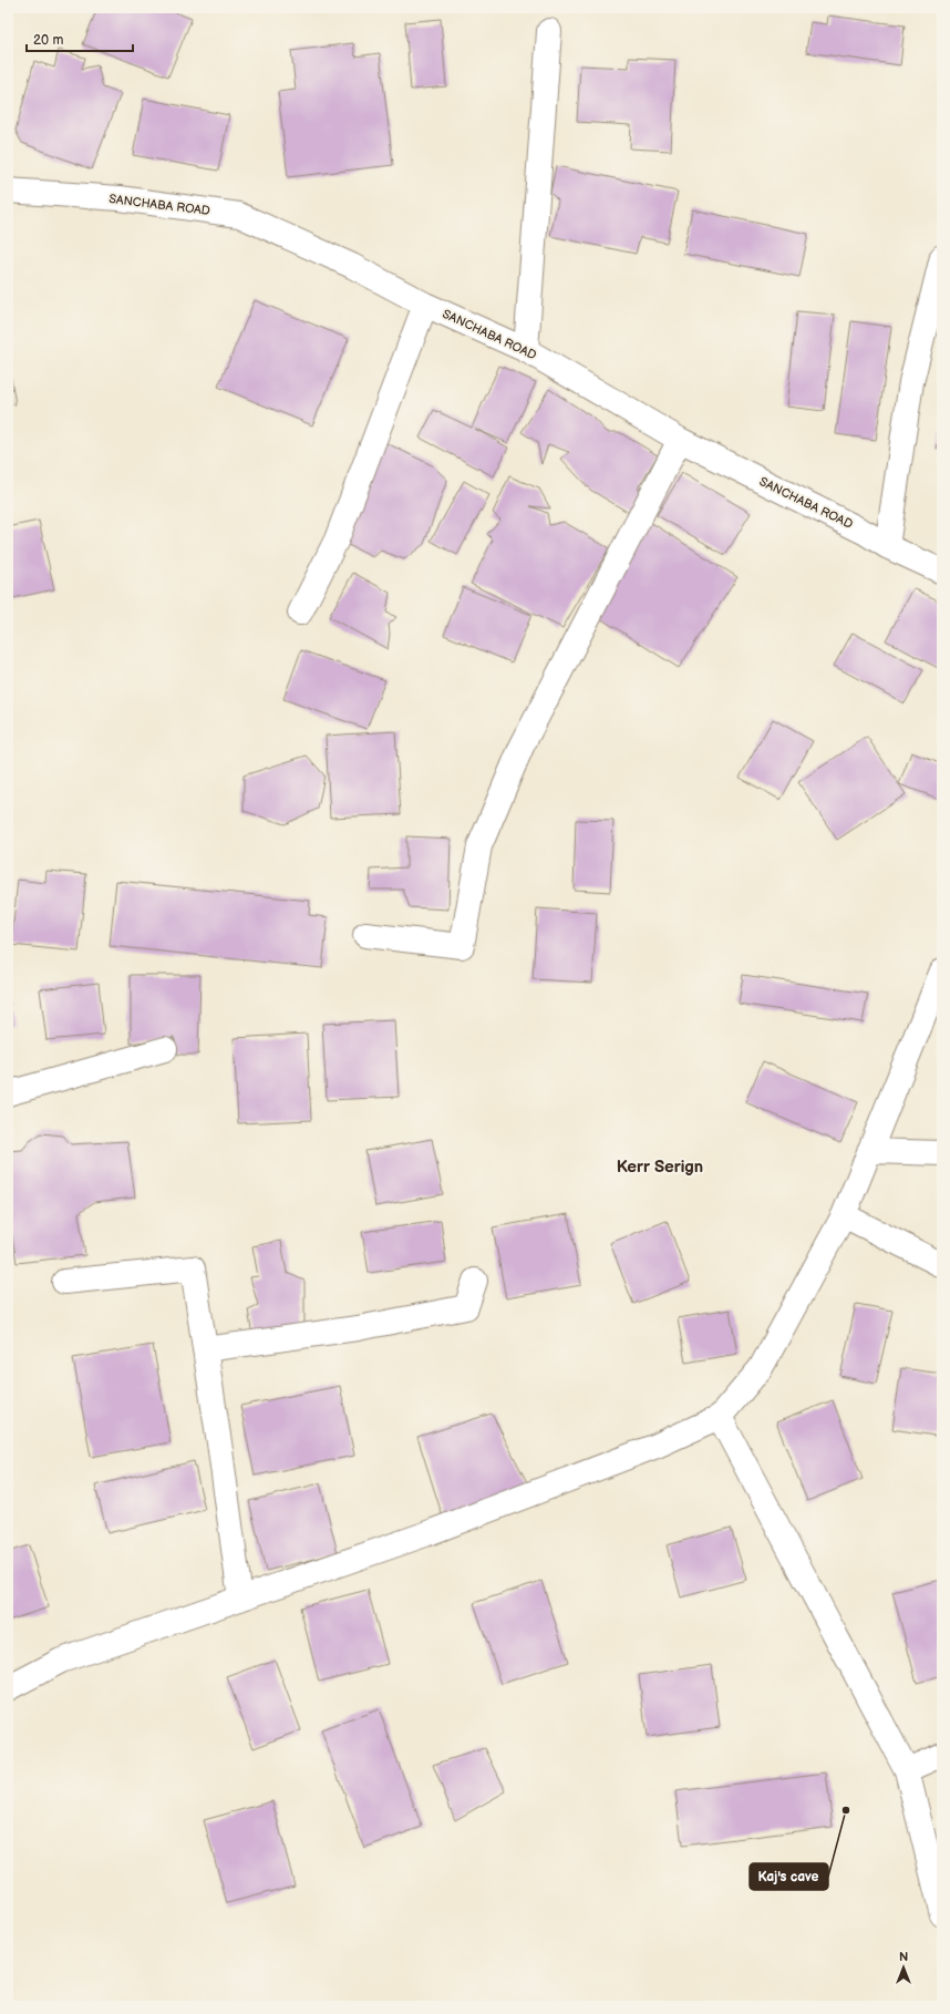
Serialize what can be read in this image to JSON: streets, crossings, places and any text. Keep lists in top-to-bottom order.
{
  "streets": {
    "street": ["SANCHABA ROAD"]
  },
  "districts": ["Kerr Serign"],
  "places": ["Kaj's cave"],
  "scale_bar": "20 m",
  "north": "top"
}
